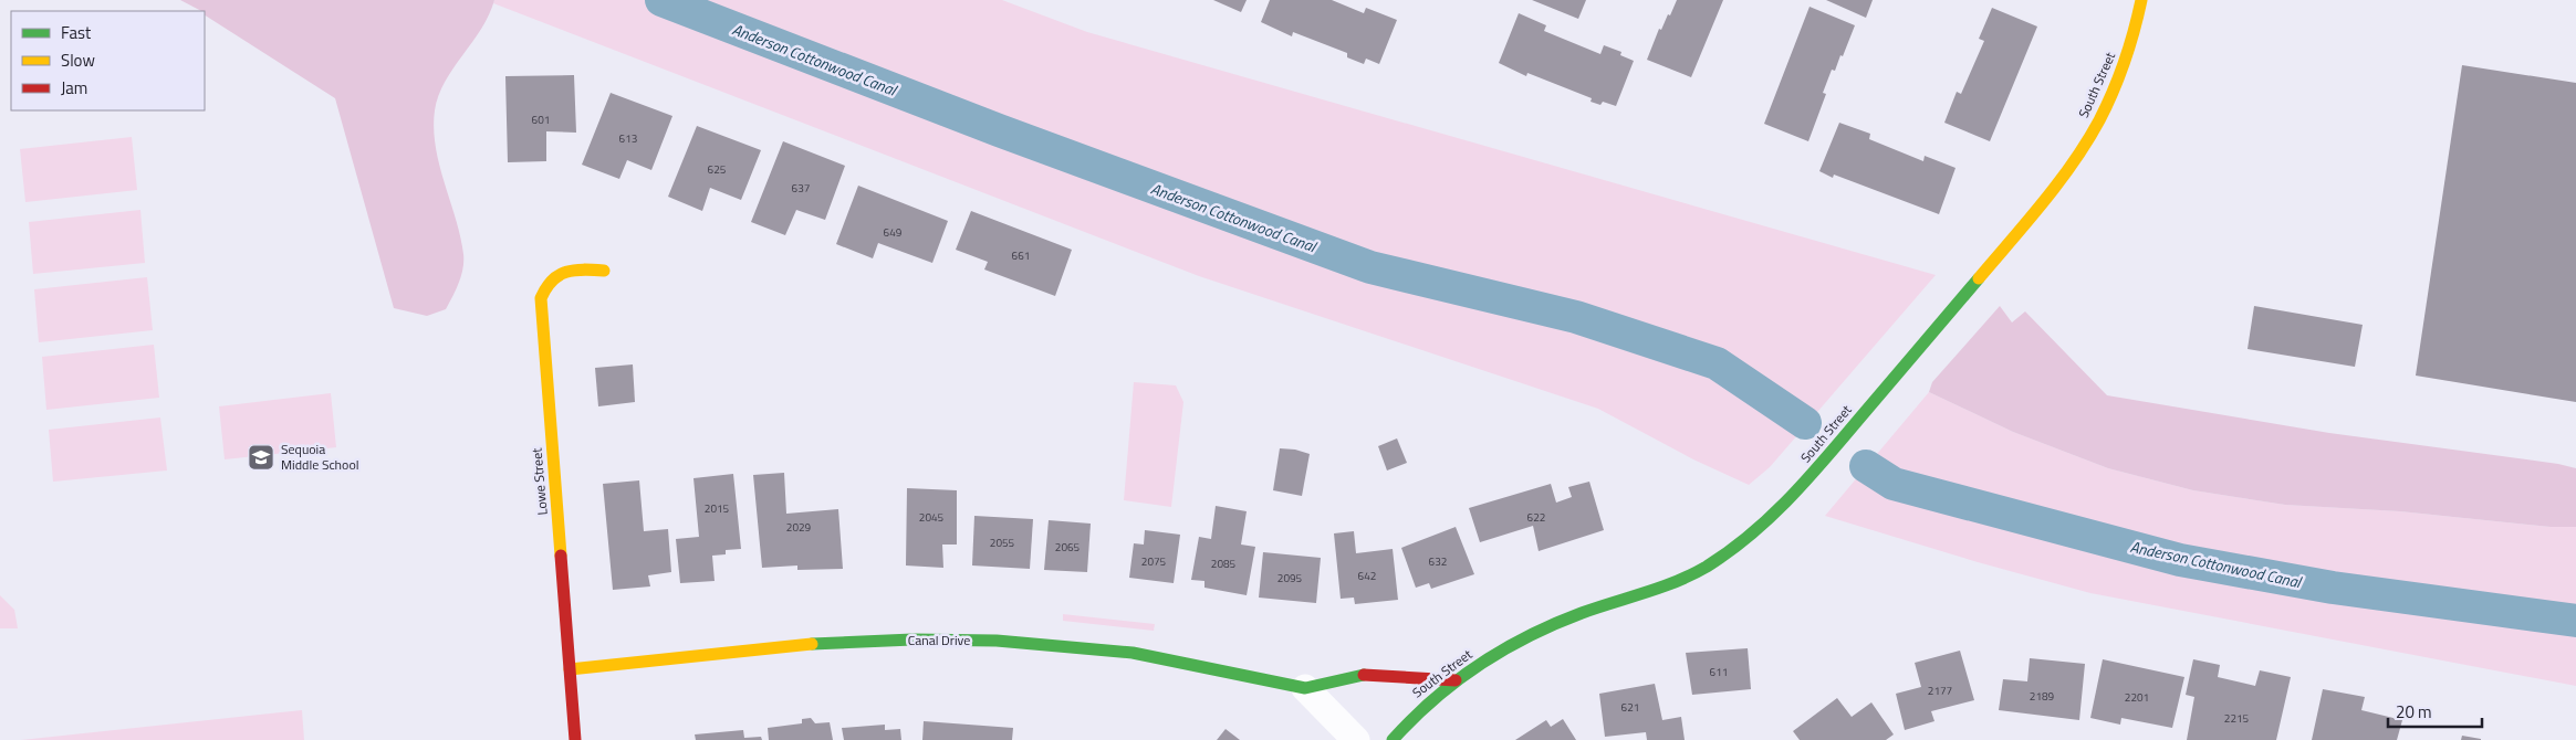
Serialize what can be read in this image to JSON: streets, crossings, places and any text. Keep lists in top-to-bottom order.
{
  "streets": {
    "street": ["South Street", "Lowe Street", "Canal Drive"]
  },
  "crossings": [
    ["South Street", "Canal Drive"],
    ["Lowe Street", "Canal Drive"]
  ],
  "water": ["Anderson Cottonwood Canal"],
  "places": {
    "school or university": ["Sequoia Middle School"]
  },
  "house_numbers": [
    "601",
    "613",
    "625",
    "637",
    "649",
    "661",
    "2015",
    "2045",
    "622",
    "2029",
    "2055",
    "2065",
    "2075",
    "632",
    "2085",
    "642",
    "2095",
    "611",
    "2177",
    "2189",
    "2201",
    "621",
    "2215"
  ],
  "legend": ["Fast", "Slow", "Jam"],
  "scale_bar": "20 m"
}
